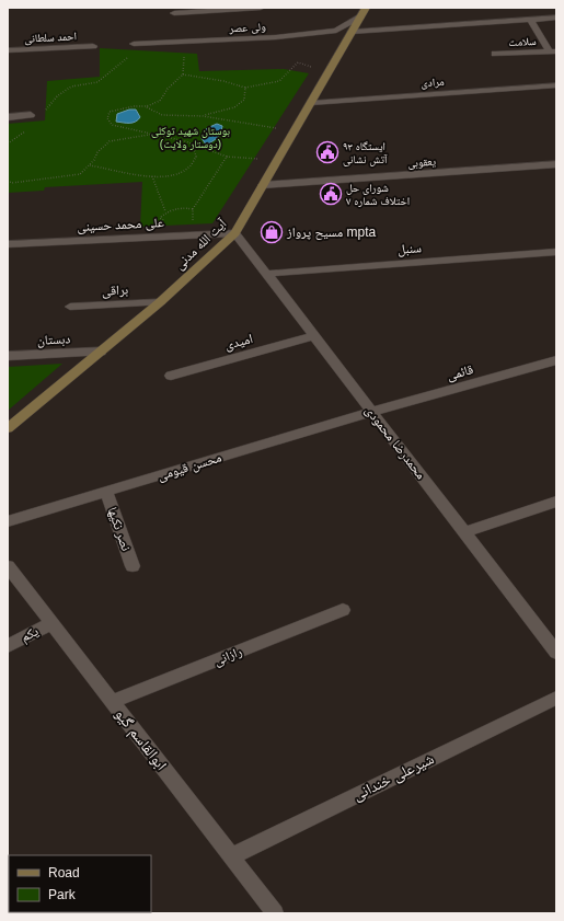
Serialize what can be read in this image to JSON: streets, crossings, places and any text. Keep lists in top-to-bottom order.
{
  "streets": {
    "main road": ["آیت الله مدنی"],
    "street": [
      "ولی عصر",
      "احمد سلطانی",
      "سلامت",
      "مرادی",
      "یعقوبی",
      "علی محمد حسینی",
      "سنبل",
      "براقی",
      "دبستان",
      "امیدی",
      "قائمی",
      "محمدرضا محمودی",
      "محسن قیومی",
      "نصر نکیها",
      "یکم",
      "رازانی",
      "ابوالقاسم گیو",
      "شیرعلی خندانی"
    ]
  },
  "crossings": [
    ["ولی عصر", "آیت الله مدنی"],
    ["مرادی", "آیت الله مدنی"],
    ["یعقوبی", "آیت الله مدنی"],
    ["علی محمد حسینی", "آیت الله مدنی"],
    ["علی محمد حسینی", "محمدرضا محمودی"],
    ["آیت الله مدنی", "براقی"],
    ["آیت الله مدنی", "دبستان"],
    ["آیت الله مدنی", "محمدرضا محمودی"],
    ["سنبل", "محمدرضا محمودی"],
    ["امیدی", "محمدرضا محمودی"],
    ["قائمی", "محمدرضا محمودی"],
    ["قائمی", "محسن قیومی"],
    ["محمدرضا محمودی", "محسن قیومی"],
    ["محسن قیومی", "نصر نکیها"],
    ["یکم", "ابوالقاسم گیو"],
    ["رازانی", "ابوالقاسم گیو"],
    ["ابوالقاسم گیو", "شیرعلی خندانی"]
  ],
  "parks": ["بوستان شهید توکلی (دوستار ولایت)"],
  "places": {
    "public building": ["ایستگاه ۹۳ آتش نشانی", "شورای حل اختلاف شماره ۷"],
    "shop": ["مسیح پرواز mpta"]
  },
  "legend": ["Road", "Park"]
}
